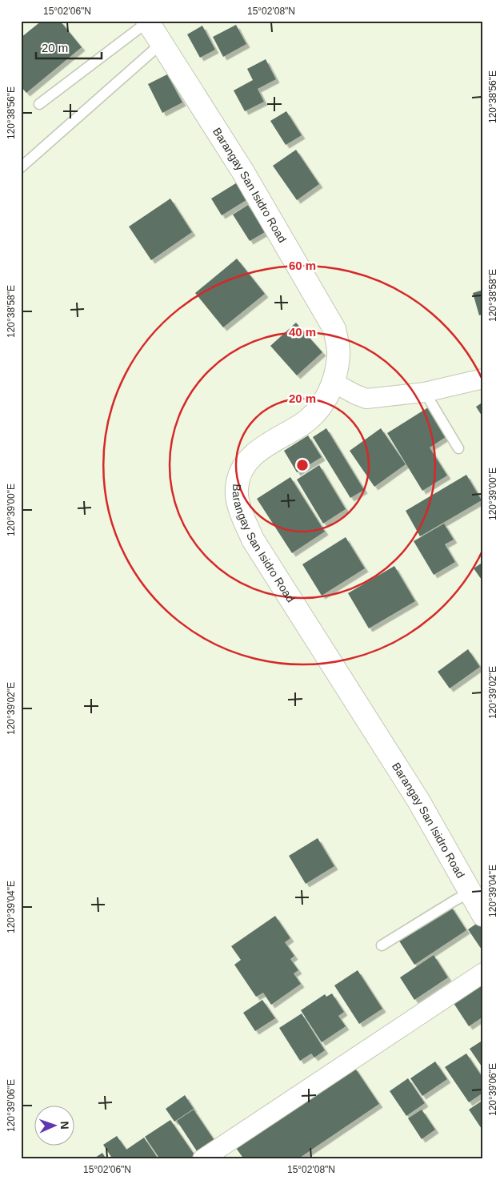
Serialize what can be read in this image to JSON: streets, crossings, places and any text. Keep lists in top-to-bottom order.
{
  "streets": {
    "street": ["Barangay San Isidro Road"]
  },
  "scale_bar": "20 m",
  "north": "right",
  "coordinates": [
    "15°02'06\"N",
    "15°02'08\"N",
    "120°38'56\"E",
    "120°38'58\"E",
    "120°39'00\"E",
    "120°39'02\"E",
    "120°39'04\"E",
    "120°39'06\"E"
  ],
  "rings": ["60 m", "40 m", "20 m"]
}
